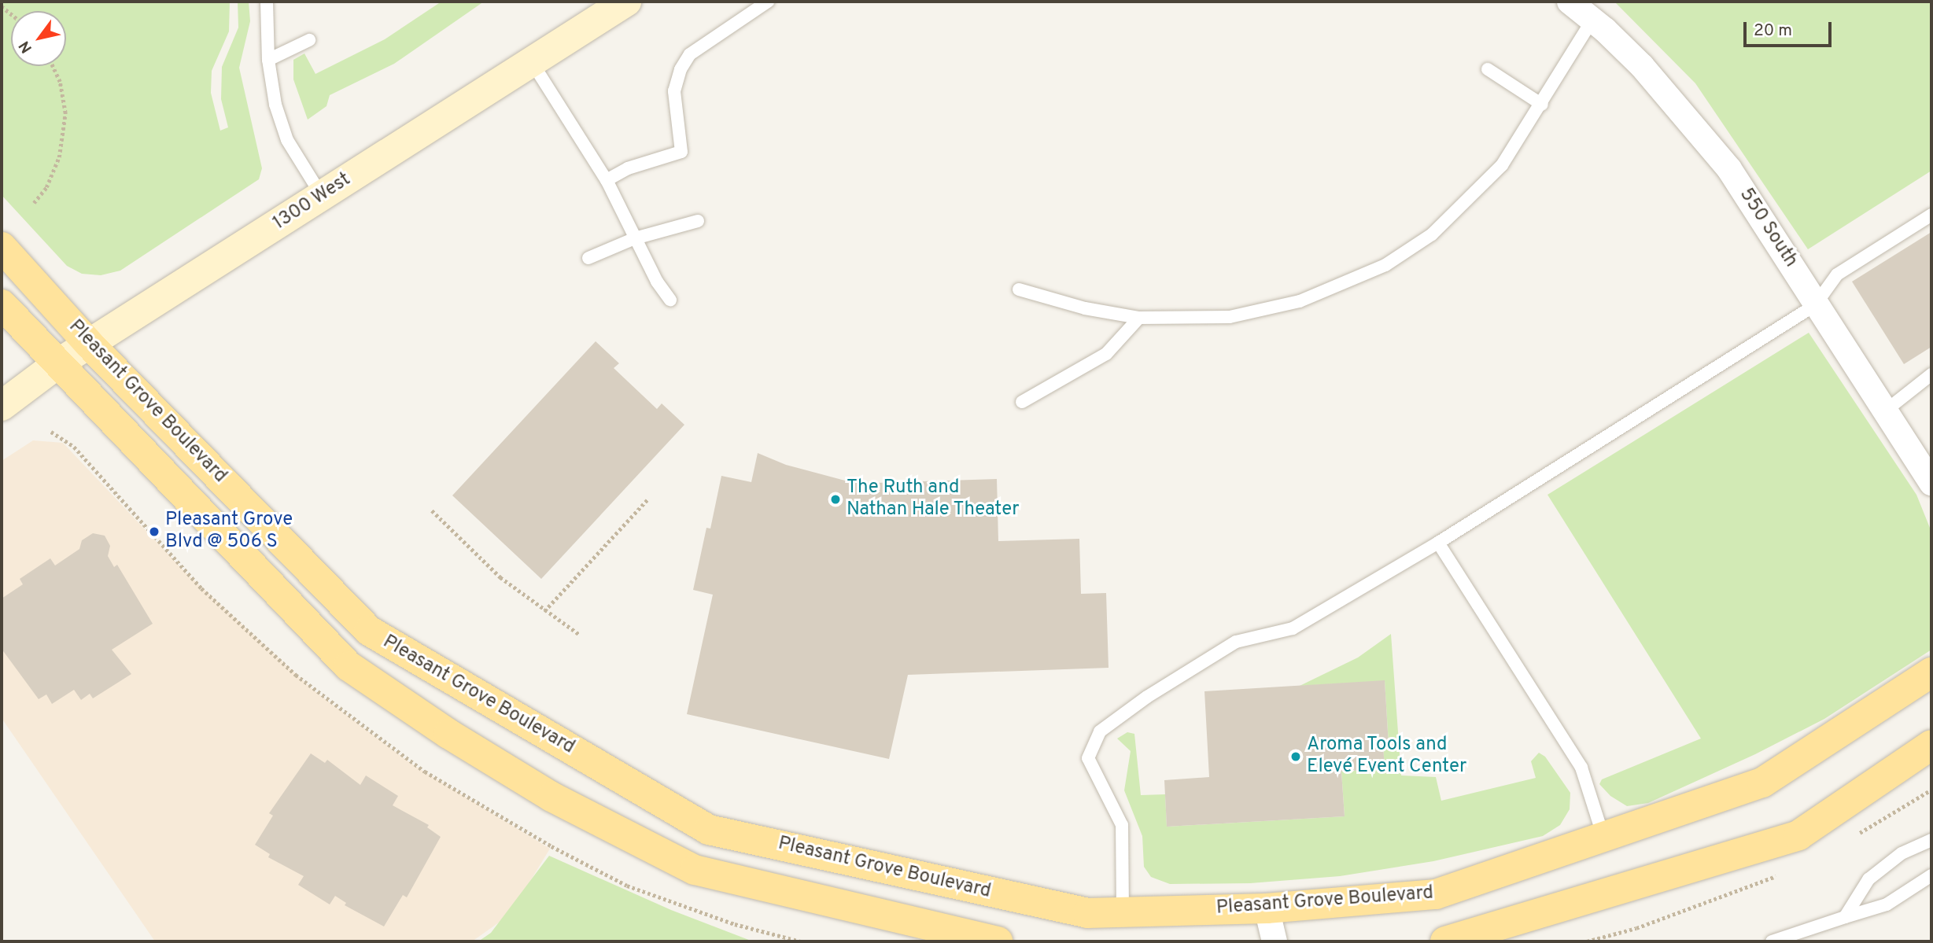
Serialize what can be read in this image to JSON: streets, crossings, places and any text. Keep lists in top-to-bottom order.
{
  "streets": {
    "main road": ["Pleasant Grove Boulevard"],
    "street": ["1300 West", "550 South"]
  },
  "crossings": [
    ["1300 West", "Pleasant Grove Boulevard"]
  ],
  "places": ["The Ruth and Nathan Hale Theater", "Pleasant Grove Blvd @ 506 S", "Aroma Tools and Elevé Event Center"],
  "scale_bar": "20 m",
  "north": "bottom left"
}
